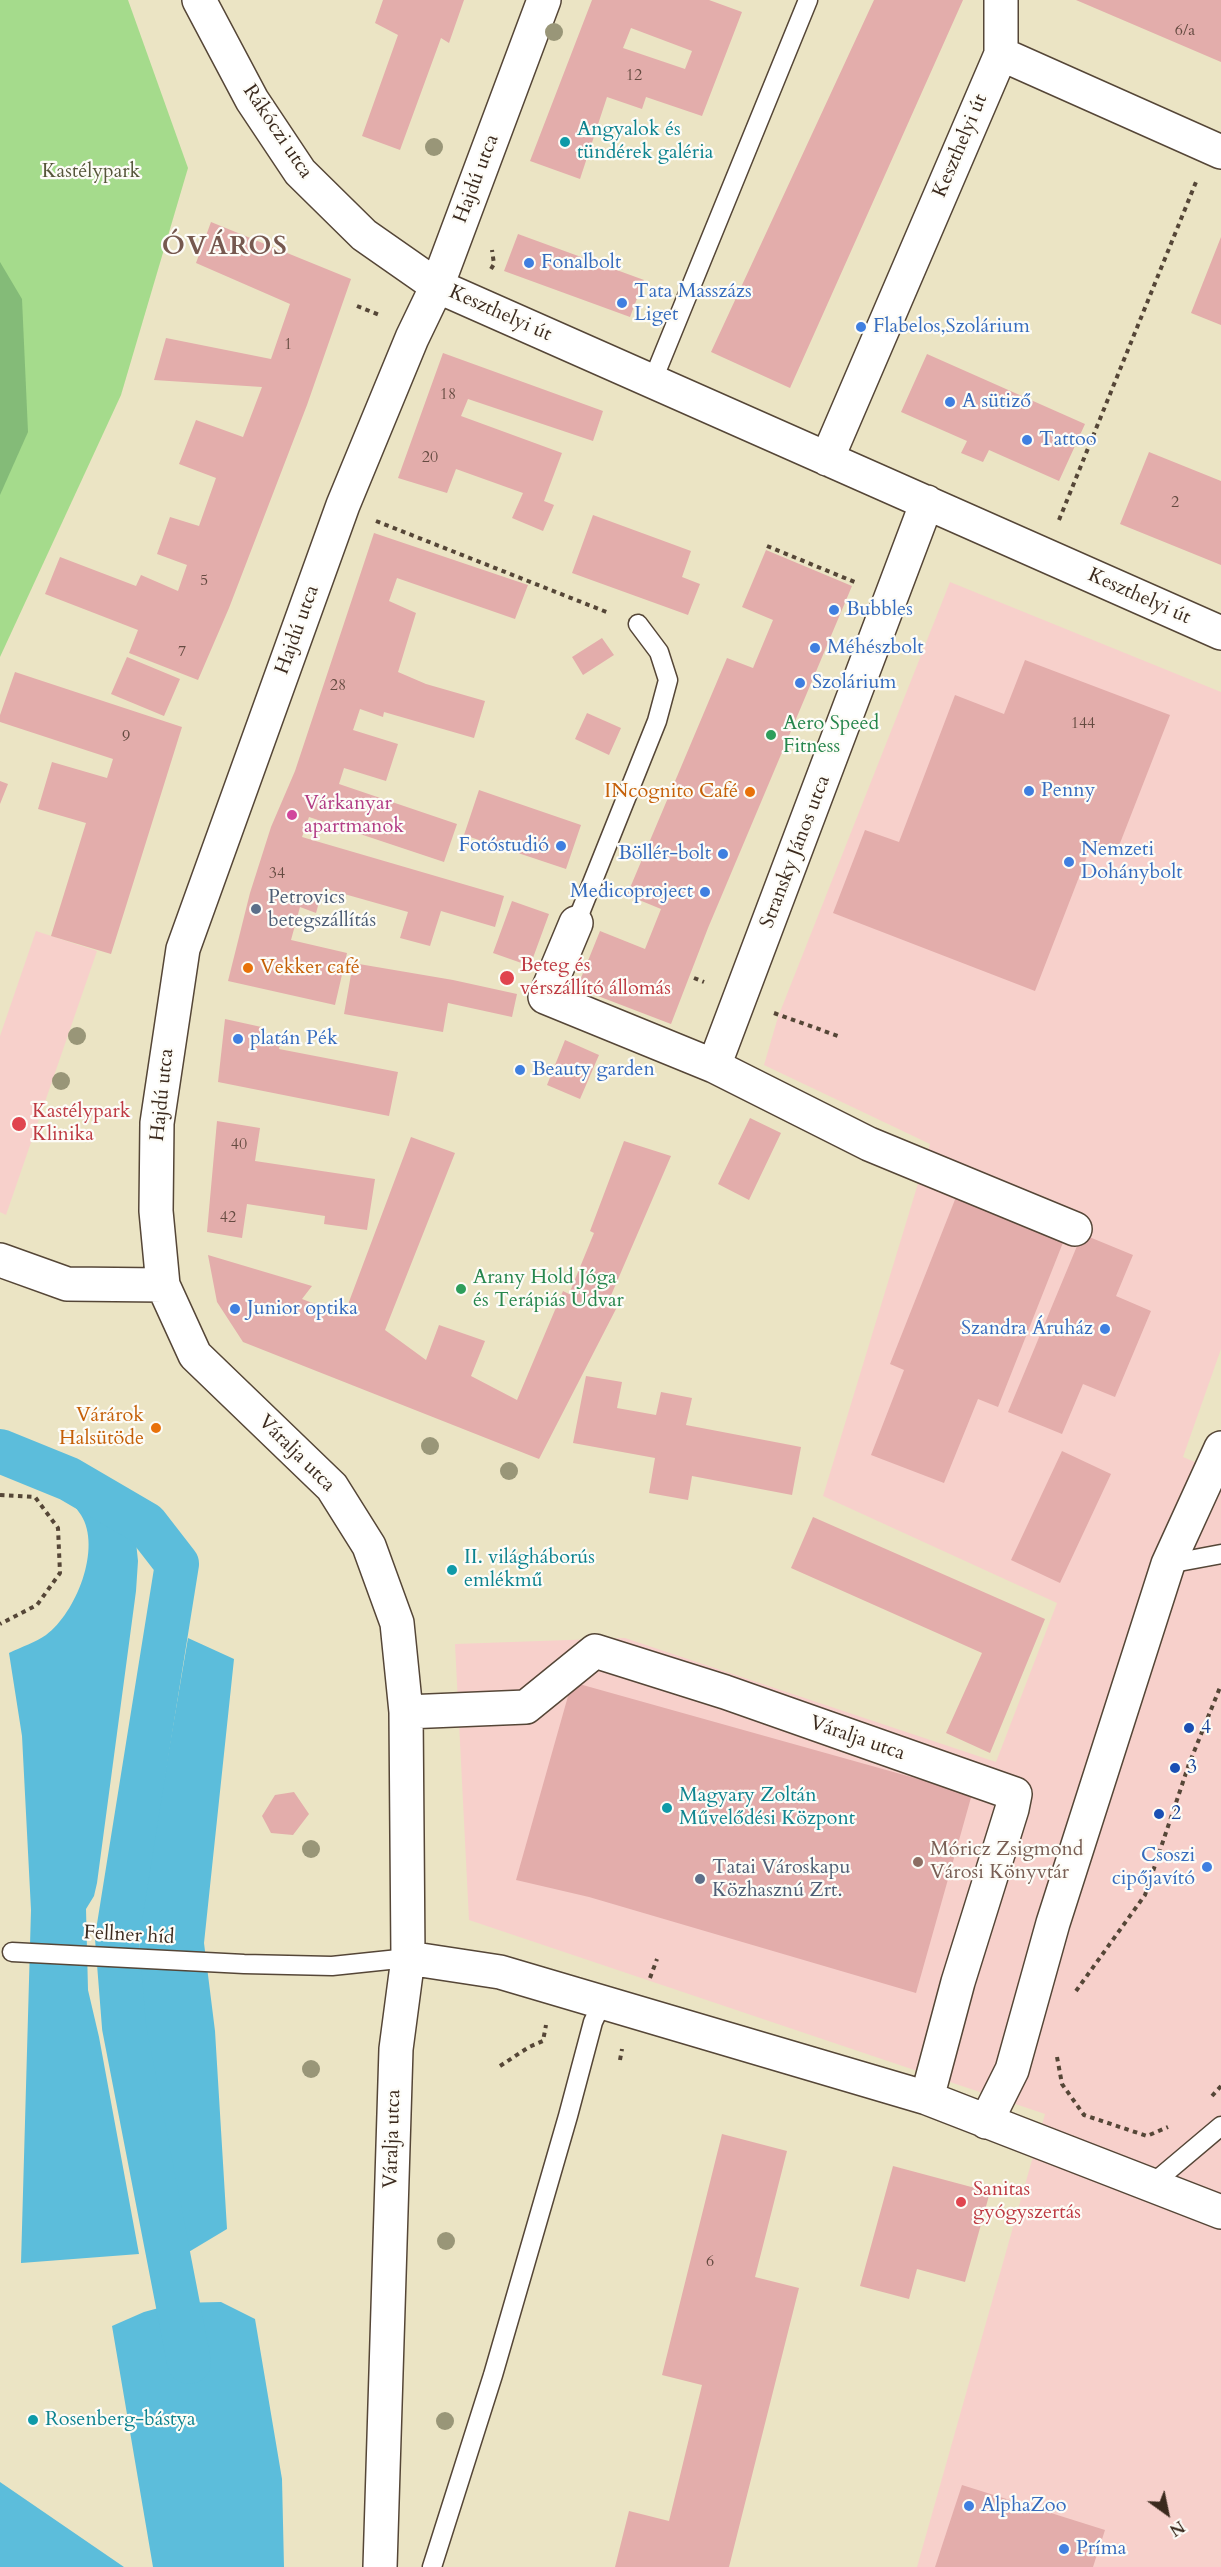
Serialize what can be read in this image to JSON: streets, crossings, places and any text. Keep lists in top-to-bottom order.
{
  "streets": {
    "street": [
      "Rákóczi utca",
      "Keszthelyi út",
      "Hajdú utca",
      "Stransky János utca",
      "Váralja utca"
    ],
    "lane": ["Fellner híd"]
  },
  "crossings": [
    ["Rákóczi utca", "Keszthelyi út"],
    ["Rákóczi utca", "Hajdú utca"],
    ["Keszthelyi út", "Hajdú utca"],
    ["Keszthelyi út", "Stransky János utca"],
    ["Hajdú utca", "Váralja utca"],
    ["Váralja utca", "Fellner híd"]
  ],
  "districts": ["ÓVÁROS"],
  "parks": ["Kastélypark"],
  "places": [
    "Angyalok és tündérek galéria",
    "Fonalbolt",
    "Tata Masszázs Liget",
    "Flabelos,Szolárium",
    "A sütiző",
    "Tattoo",
    "Bubbles",
    "Méhészbolt",
    "Szolárium",
    "Aero Speed Fitness",
    "Penny",
    "INcognito Café",
    "Várkanyar apartmanok",
    "Fotóstudió",
    "Böllér-bolt",
    "Nemzeti Dohánybolt",
    "Medicoproject",
    "Petrovics betegszállítás",
    "Vekker café",
    "Beteg és vérszállító állomás",
    "platán Pék",
    "Beauty garden",
    "Kastélypark Klinika",
    "Arany Hold Jóga és Terápiás Udvar",
    "Junior optika",
    "Szandra Áruház",
    "Várárok Halsütöde",
    "II. világháborús emlékmű",
    "4",
    "3",
    "Magyary Zoltán Művelődési Központ",
    "2",
    "Móricz Zsigmond Városi Könyvtár",
    "Csoszi cipőjavító",
    "Tatai Városkapu Közhasznú Zrt.",
    "Sanitas gyógyszertás",
    "Rosenberg-bástya",
    "AlphaZoo",
    "Príma"
  ],
  "house_numbers": [
    "6/a",
    "12",
    "1",
    "18",
    "20",
    "2",
    "5",
    "7",
    "28",
    "144",
    "9",
    "34",
    "40",
    "42",
    "6"
  ],
  "north": "bottom right"
}
